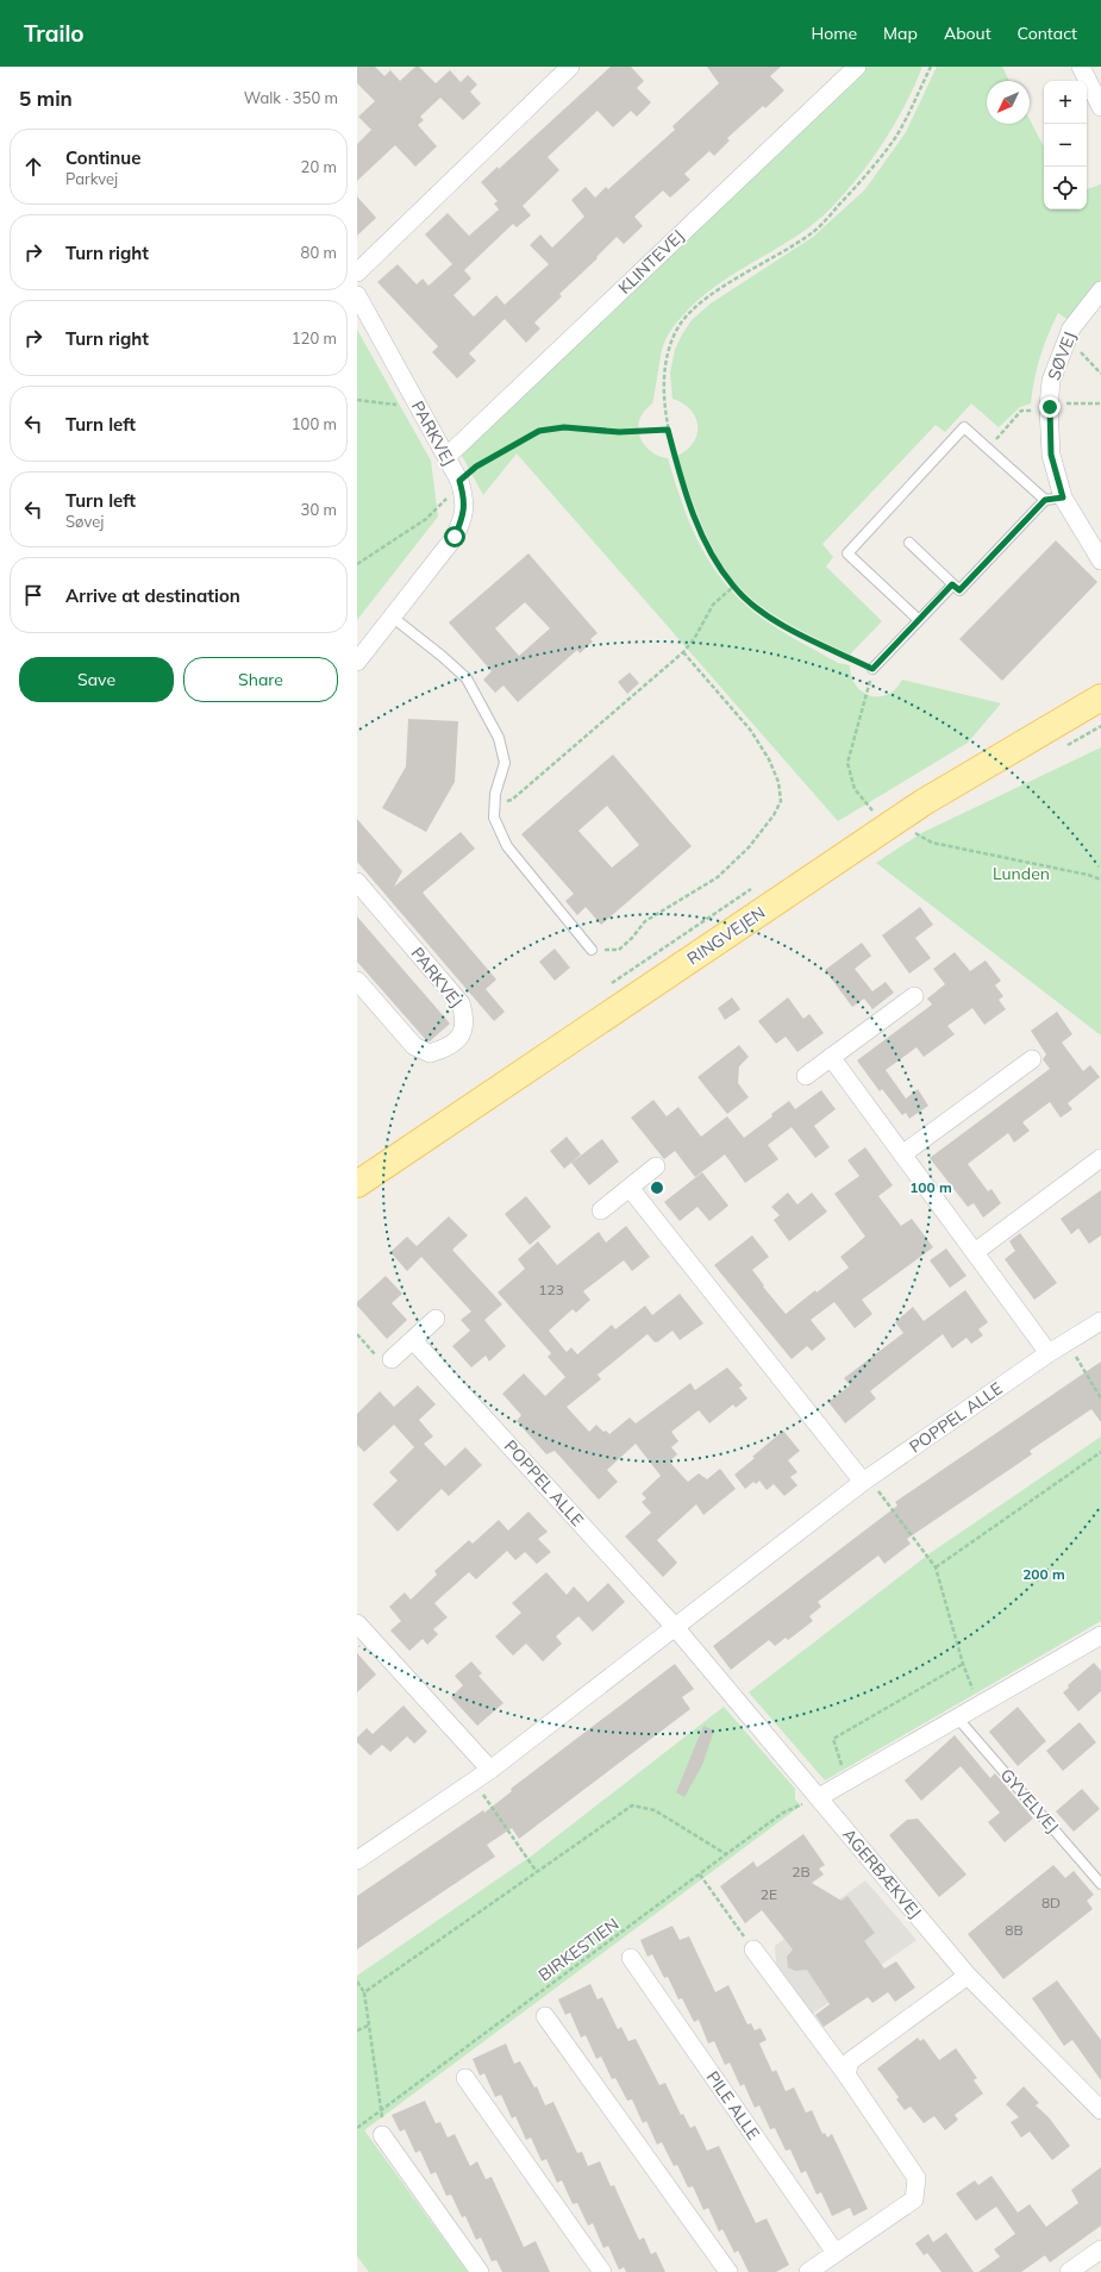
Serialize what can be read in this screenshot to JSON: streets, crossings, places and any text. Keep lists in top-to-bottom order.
{
  "streets": {
    "main road": ["RINGVEJEN"],
    "street": [
      "KLINTEVEJ",
      "SØVEJ",
      "PARKVEJ",
      "POPPEL ALLE",
      "AGERBÆKVEJ",
      "PILE ALLE"
    ],
    "lane": ["GYVELVEJ"],
    "path": ["BIRKESTIEN"]
  },
  "crossings": [
    ["KLINTEVEJ", "PARKVEJ"],
    ["POPPEL ALLE", "AGERBÆKVEJ"],
    ["AGERBÆKVEJ", "BIRKESTIEN"]
  ],
  "parks": ["Lunden"],
  "house_numbers": [
    "123",
    "2B",
    "2E",
    "8D",
    "8B"
  ],
  "north": "bottom left",
  "page": {
    "header": "Trailo",
    "nav": [
      "Home",
      "Map",
      "About",
      "Contact"
    ],
    "heading": ["5 min", "Walk · 350 m"],
    "map_buttons": ["+", "−"],
    "list": [
      ["Continue", "Parkvej", "20 m"],
      ["Turn right", "80 m"],
      ["Turn right", "120 m"],
      ["Turn left", "100 m"],
      ["Turn left", "Søvej", "30 m"],
      "Arrive at destination"
    ],
    "buttons": ["Save", "Share"]
  },
  "rings": ["100 m", "200 m"]
}
